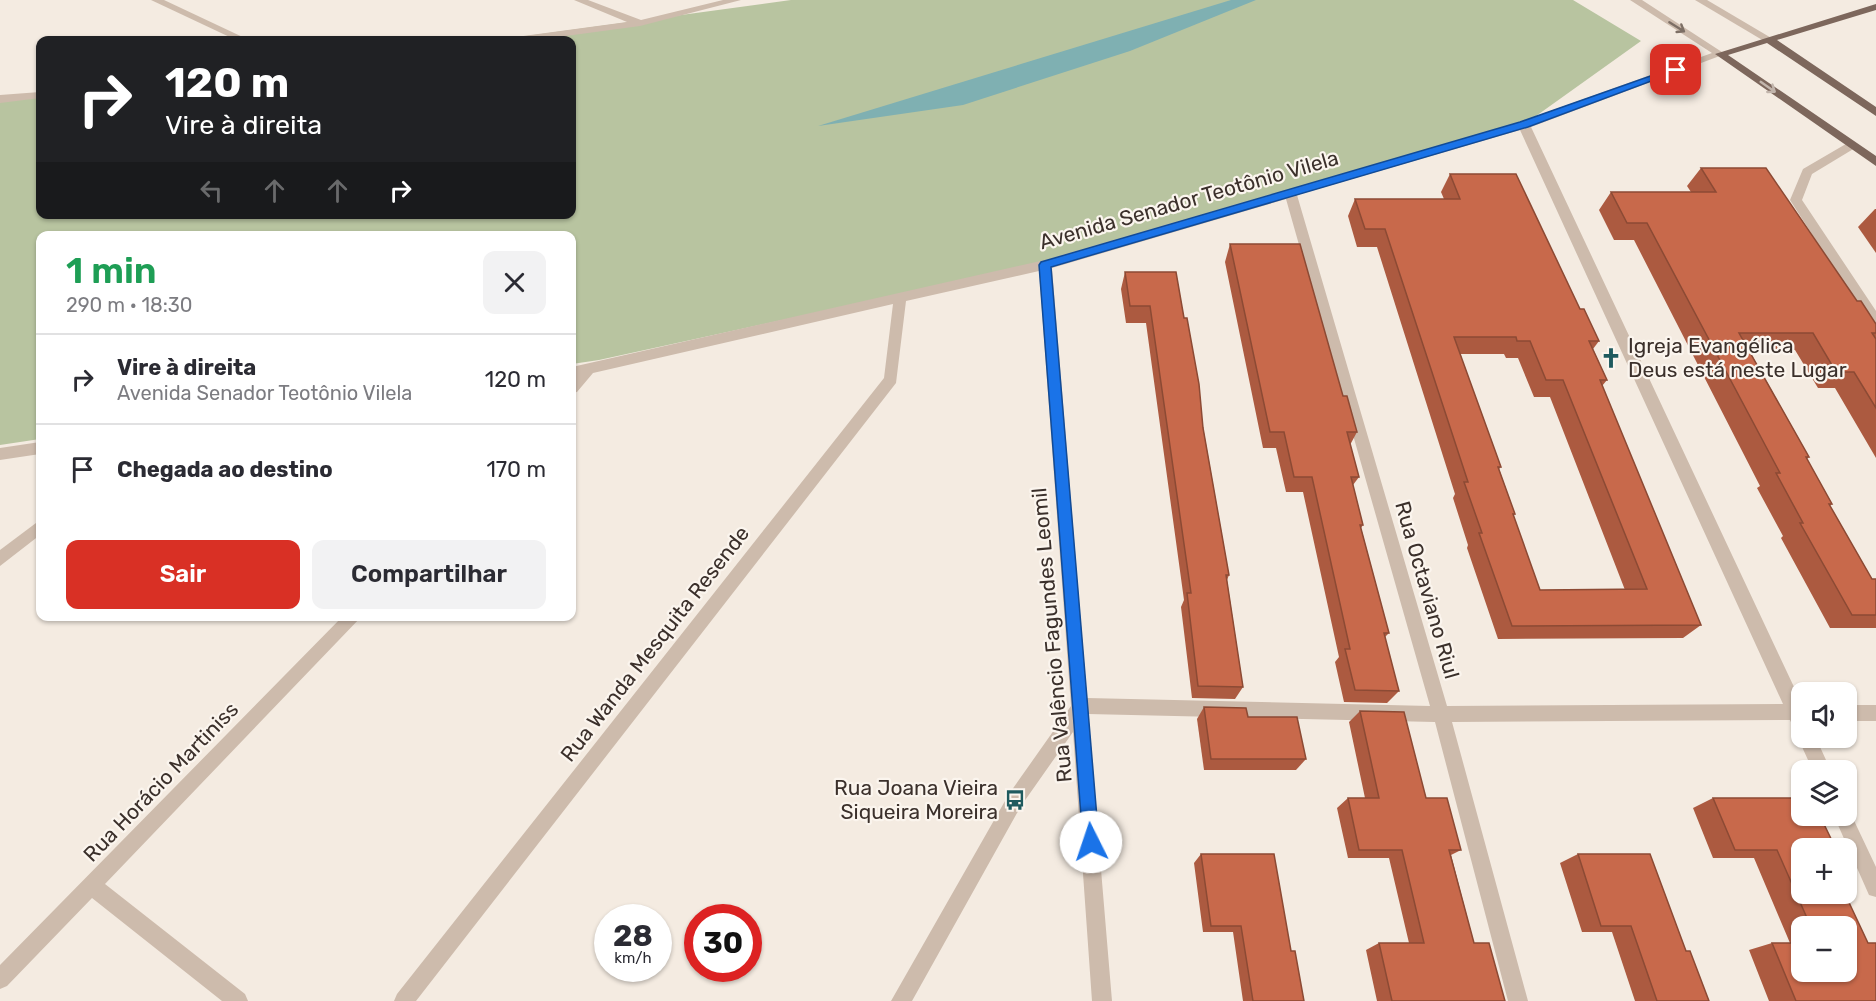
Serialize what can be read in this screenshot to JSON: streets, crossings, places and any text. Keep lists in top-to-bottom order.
{
  "streets": {
    "main road": ["Avenida Senador Teotônio Vilela"],
    "street": [
      "Rua Octaviano Riul",
      "Rua Valêncio Fagundes Leomil",
      "Rua Wanda Mesquita Resende",
      "Rua Horácio Martiniss"
    ]
  },
  "crossings": [
    ["Avenida Senador Teotônio Vilela", "Rua Octaviano Riul"],
    ["Avenida Senador Teotônio Vilela", "Rua Valêncio Fagundes Leomil"],
    ["Avenida Senador Teotônio Vilela", "Rua Wanda Mesquita Resende"]
  ],
  "places": {
    "church": ["Igreja Evangélica Deus está neste Lugar"],
    "bus stop": ["Rua Joana Vieira Siqueira Moreira"]
  },
  "page": {
    "turn": ["120 m", "Vire à direita"],
    "heading": ["1 min", "290 m · 18:30"],
    "list": [
      {
        "name": "Vire à direita",
        "note": "Avenida Senador Teotônio Vilela",
        "value": "120 m"
      },
      {
        "name": "Chegada ao destino",
        "value": "170 m"
      }
    ],
    "buttons": ["Sair", "Compartilhar"],
    "map_buttons": ["+", "−"],
    "speed": "28 km/h",
    "limit": "30"
  }
}
